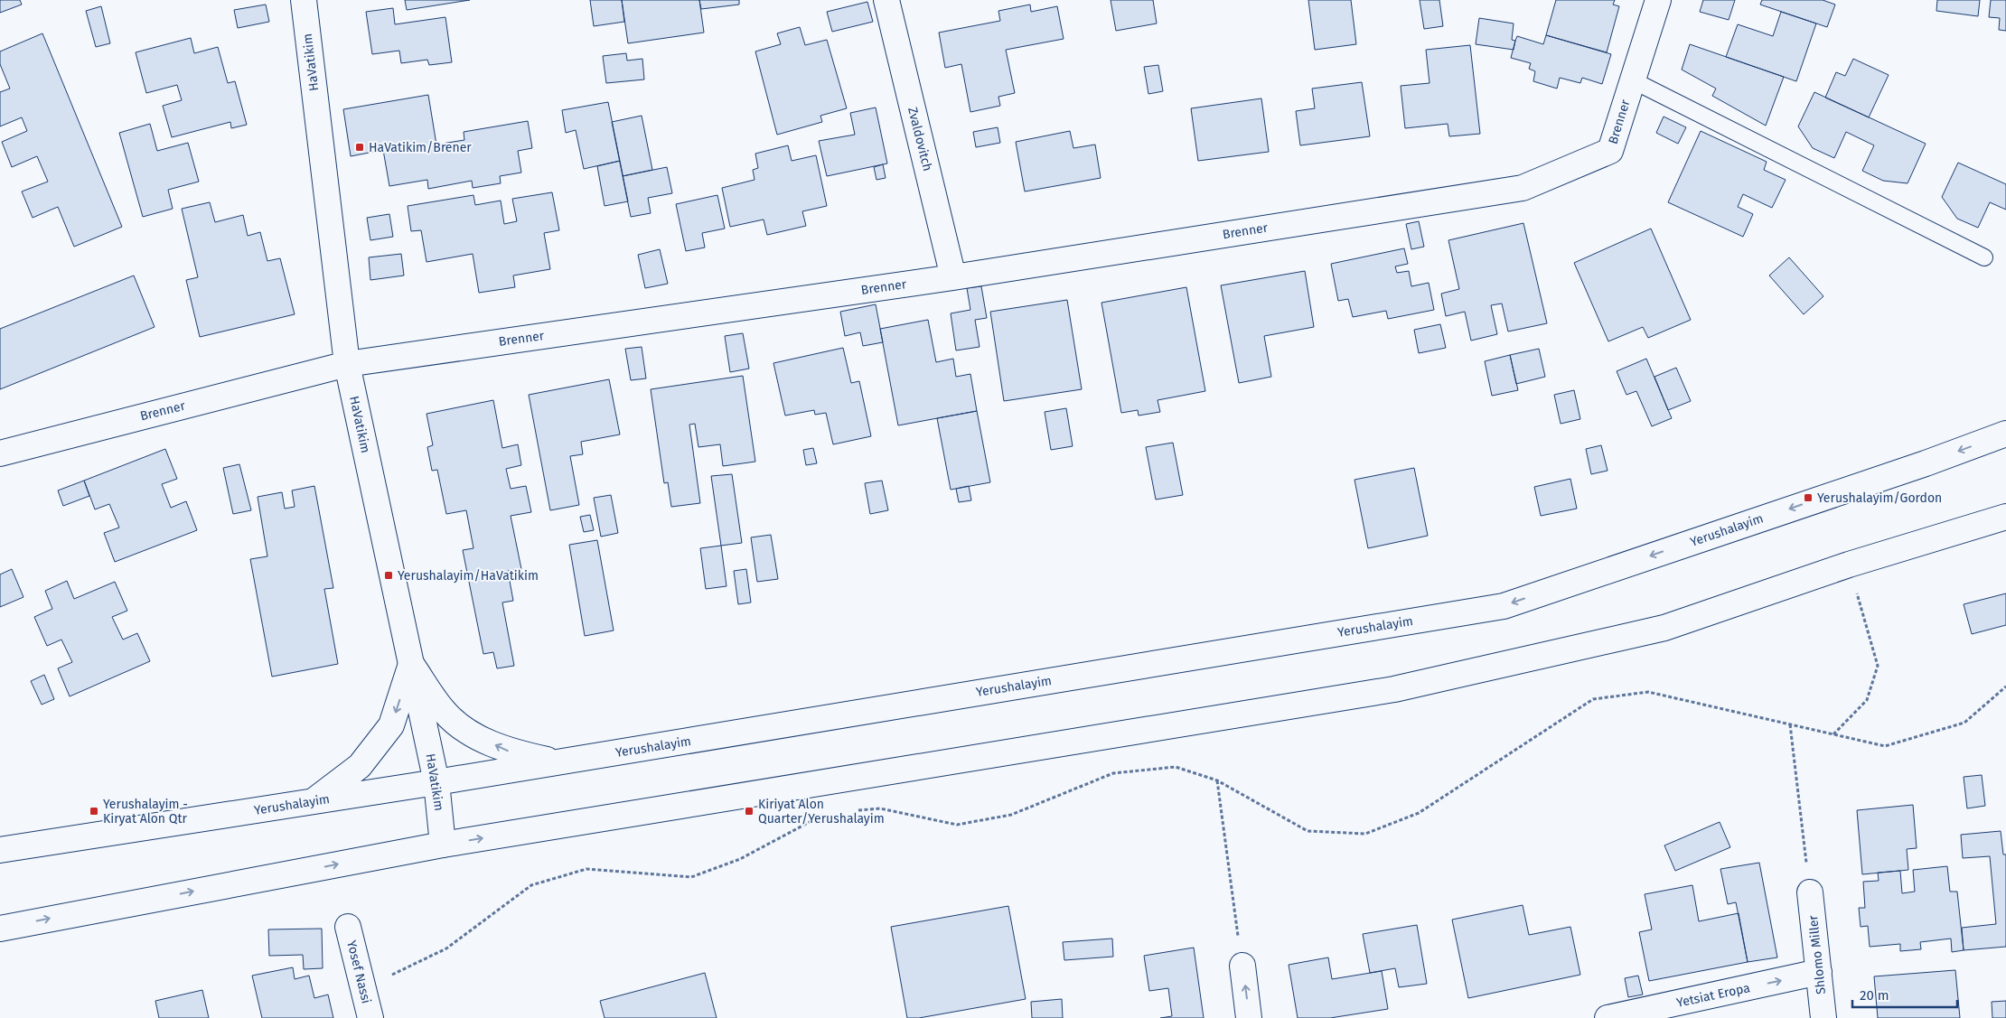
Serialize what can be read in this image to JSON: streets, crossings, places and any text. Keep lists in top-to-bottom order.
{
  "streets": {
    "main road": [
      "HaVatikim",
      "Brenner",
      "Zvaldovitch",
      "Yerushalayim",
      "Shlomo Miller",
      "Yosef Nassi",
      "Yetsiat Eropa"
    ]
  },
  "crossings": [
    ["HaVatikim", "Brenner"],
    ["HaVatikim", "Yerushalayim"],
    ["Brenner", "Zvaldovitch"],
    ["Shlomo Miller", "Yetsiat Eropa"]
  ],
  "one_way": ["Yetsiat Eropa"],
  "places": {
    "transit": [
      "HaVatikim/Brener",
      "Yerushalayim/Gordon",
      "Yerushalayim/HaVatikim",
      "Yerushalayim - Kiryat Alon Qtr",
      "Kiriyat Alon Quarter/Yerushalayim"
    ]
  },
  "scale_bar": "20 m"
}
